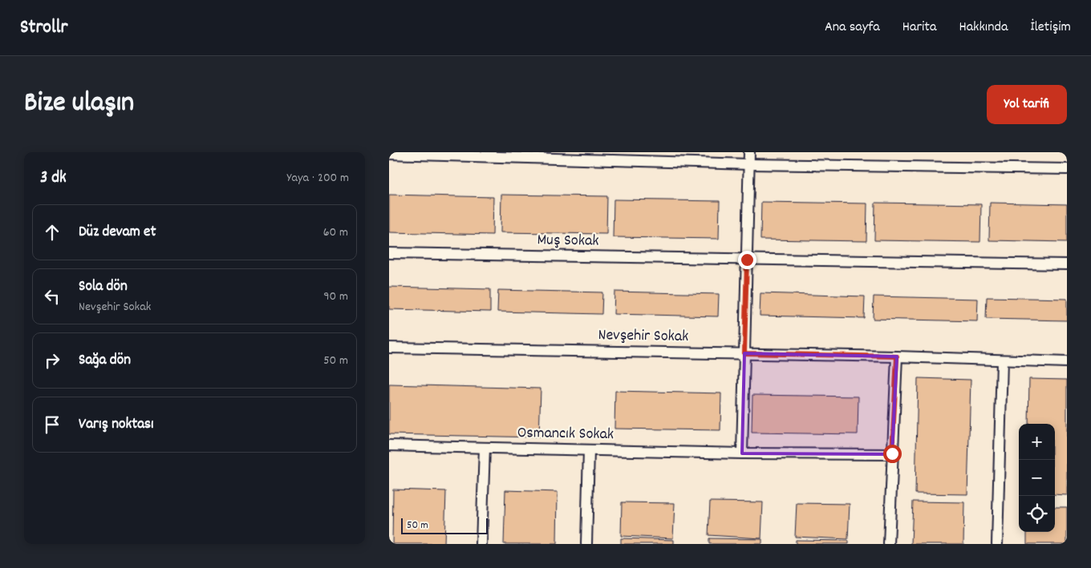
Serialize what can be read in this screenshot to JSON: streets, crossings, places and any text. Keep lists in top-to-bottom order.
{
  "streets": {
    "street": ["Muş Sokak", "Nevşehir Sokak", "Osmancık Sokak"]
  },
  "scale_bar": "50 m",
  "page": {
    "header": "Strollr",
    "nav": [
      "Ana sayfa",
      "Harita",
      "Hakkında",
      "İletişim"
    ],
    "title": "Bize ulaşın",
    "buttons": "Yol tarifi",
    "heading": ["3 dk", "Yaya · 200 m"],
    "list": [
      ["Düz devam et", "60 m"],
      ["Sola dön", "Nevşehir Sokak", "90 m"],
      ["Sağa dön", "50 m"],
      "Varış noktası"
    ],
    "map_buttons": ["+", "−"],
    "scale": "50 m"
  }
}
